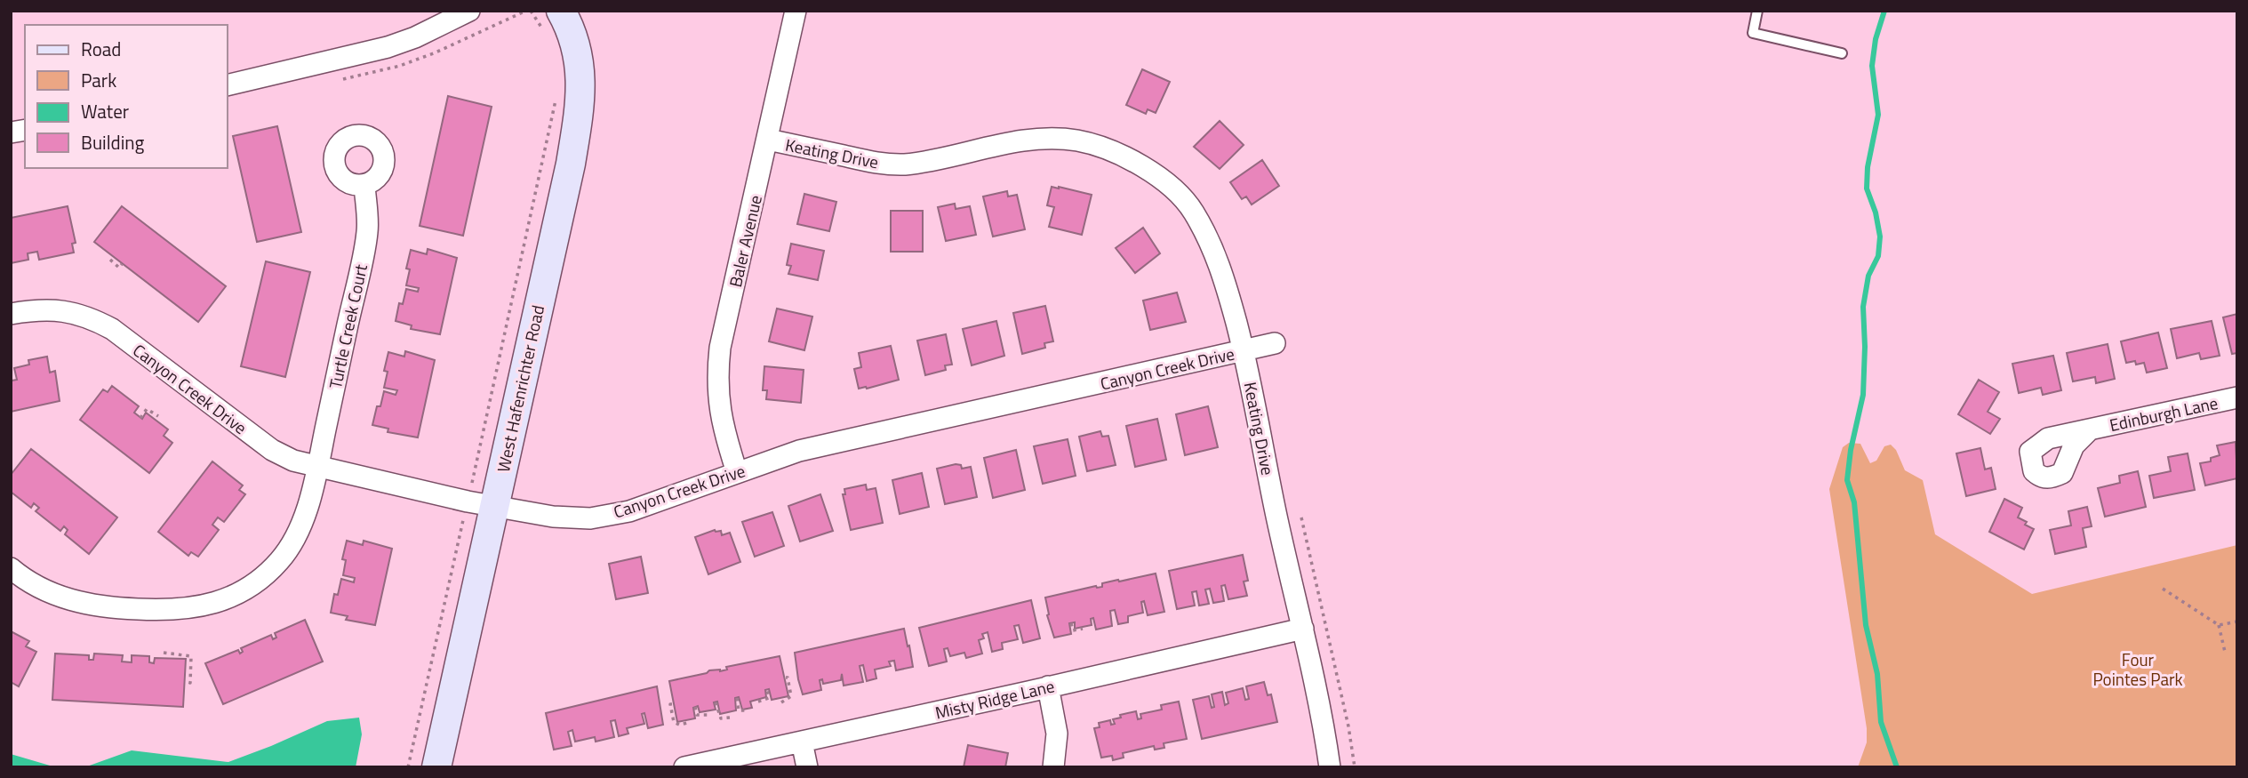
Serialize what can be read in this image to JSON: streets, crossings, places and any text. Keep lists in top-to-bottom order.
{
  "streets": {
    "street": [
      "Keating Drive",
      "Baler Avenue",
      "Turtle Creek Court",
      "Canyon Creek Drive",
      "West Hafenrichter Road",
      "Edinburgh Lane",
      "Misty Ridge Lane"
    ]
  },
  "crossings": [
    ["Keating Drive", "Baler Avenue"],
    ["Keating Drive", "Canyon Creek Drive"],
    ["Keating Drive", "Misty Ridge Lane"],
    ["Baler Avenue", "Canyon Creek Drive"],
    ["Turtle Creek Court", "Canyon Creek Drive"],
    ["Canyon Creek Drive", "West Hafenrichter Road"]
  ],
  "parks": ["Four Pointes Park"],
  "legend": [
    "Road",
    "Park",
    "Water",
    "Building"
  ]
}
